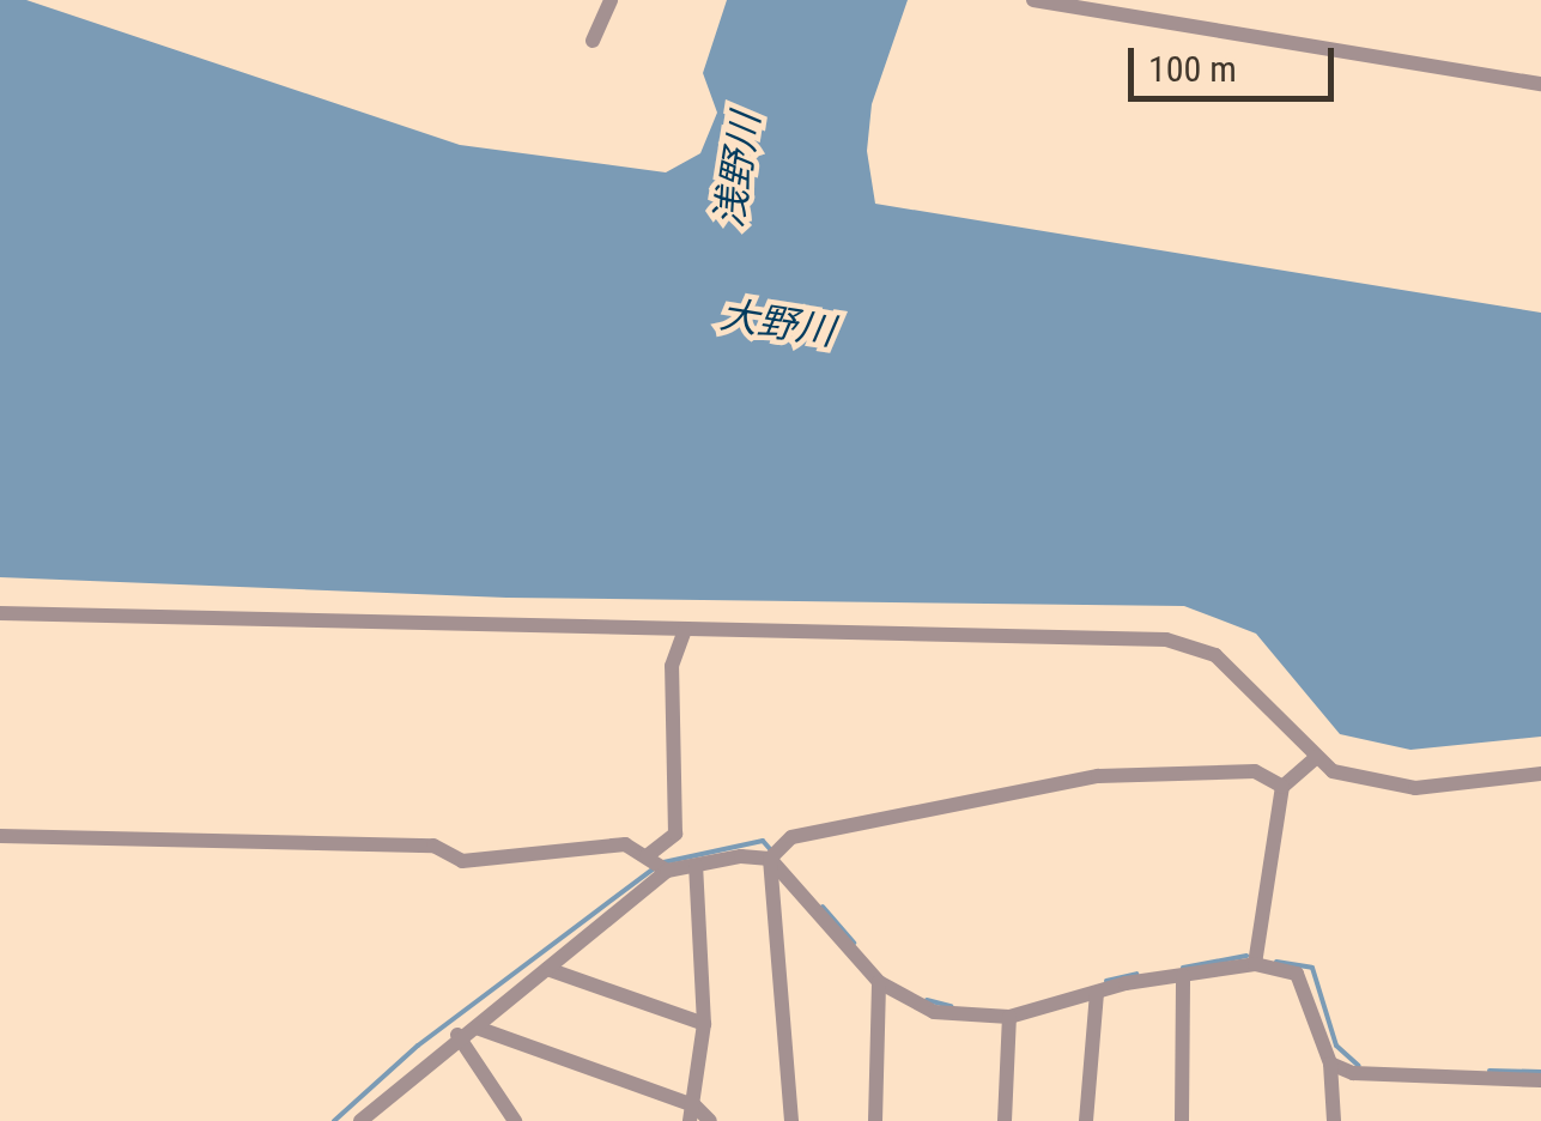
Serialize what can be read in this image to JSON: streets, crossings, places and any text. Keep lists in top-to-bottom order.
{
  "water": ["浅野川", "大野川"],
  "scale_bar": "100 m"
}
